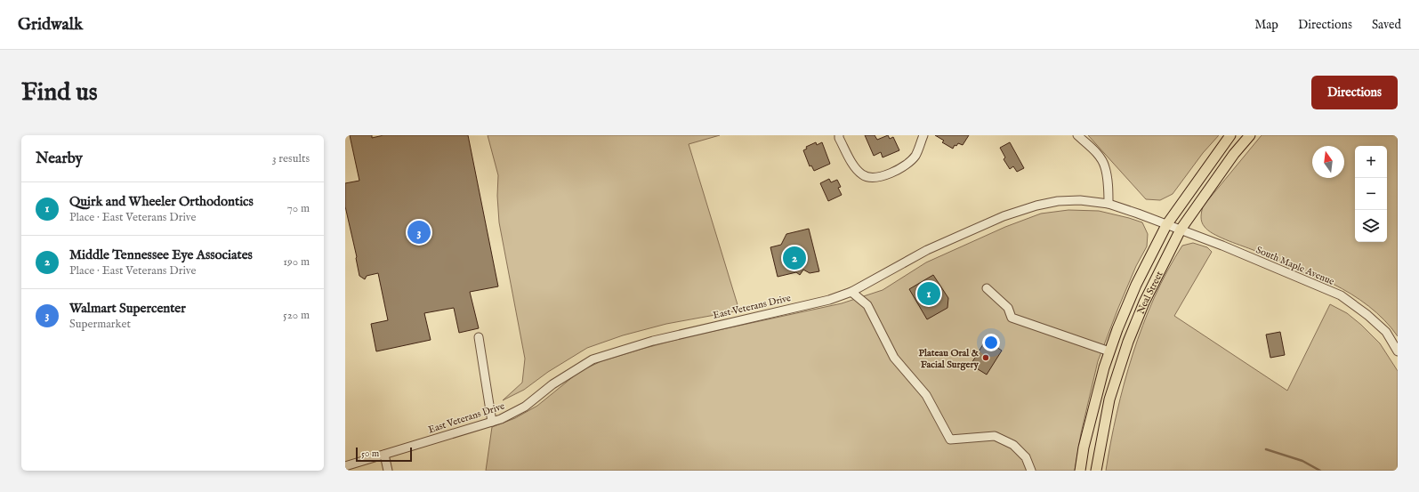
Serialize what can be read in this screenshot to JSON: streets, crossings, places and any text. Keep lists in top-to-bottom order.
{
  "streets": {
    "main road": ["Neal Street"],
    "street": ["South Maple Avenue", "East Veterans Drive"]
  },
  "crossings": [
    ["South Maple Avenue", "Neal Street"],
    ["South Maple Avenue", "East Veterans Drive"],
    ["Neal Street", "East Veterans Drive"]
  ],
  "places": ["Plateau Oral & Facial Surgery"],
  "scale_bar": "50 m",
  "north": "top",
  "page": {
    "header": "Gridwalk",
    "nav": ["Map", "Directions", "Saved"],
    "buttons": "Directions",
    "title": "Find us",
    "heading": ["Nearby", "3 results"],
    "map_buttons": ["+", "−"],
    "list": [
      {
        "mark": "1",
        "name": "Quirk and Wheeler Orthodontics",
        "note": "Place · East Veterans Drive",
        "value": "70 m"
      },
      {
        "mark": "2",
        "name": "Middle Tennessee Eye Associates",
        "note": "Place · East Veterans Drive",
        "value": "190 m"
      },
      {
        "mark": "3",
        "name": "Walmart Supercenter",
        "note": "Supermarket",
        "value": "520 m"
      }
    ],
    "pins": ["3", "2", "1"],
    "scale": "50 m"
  }
}
